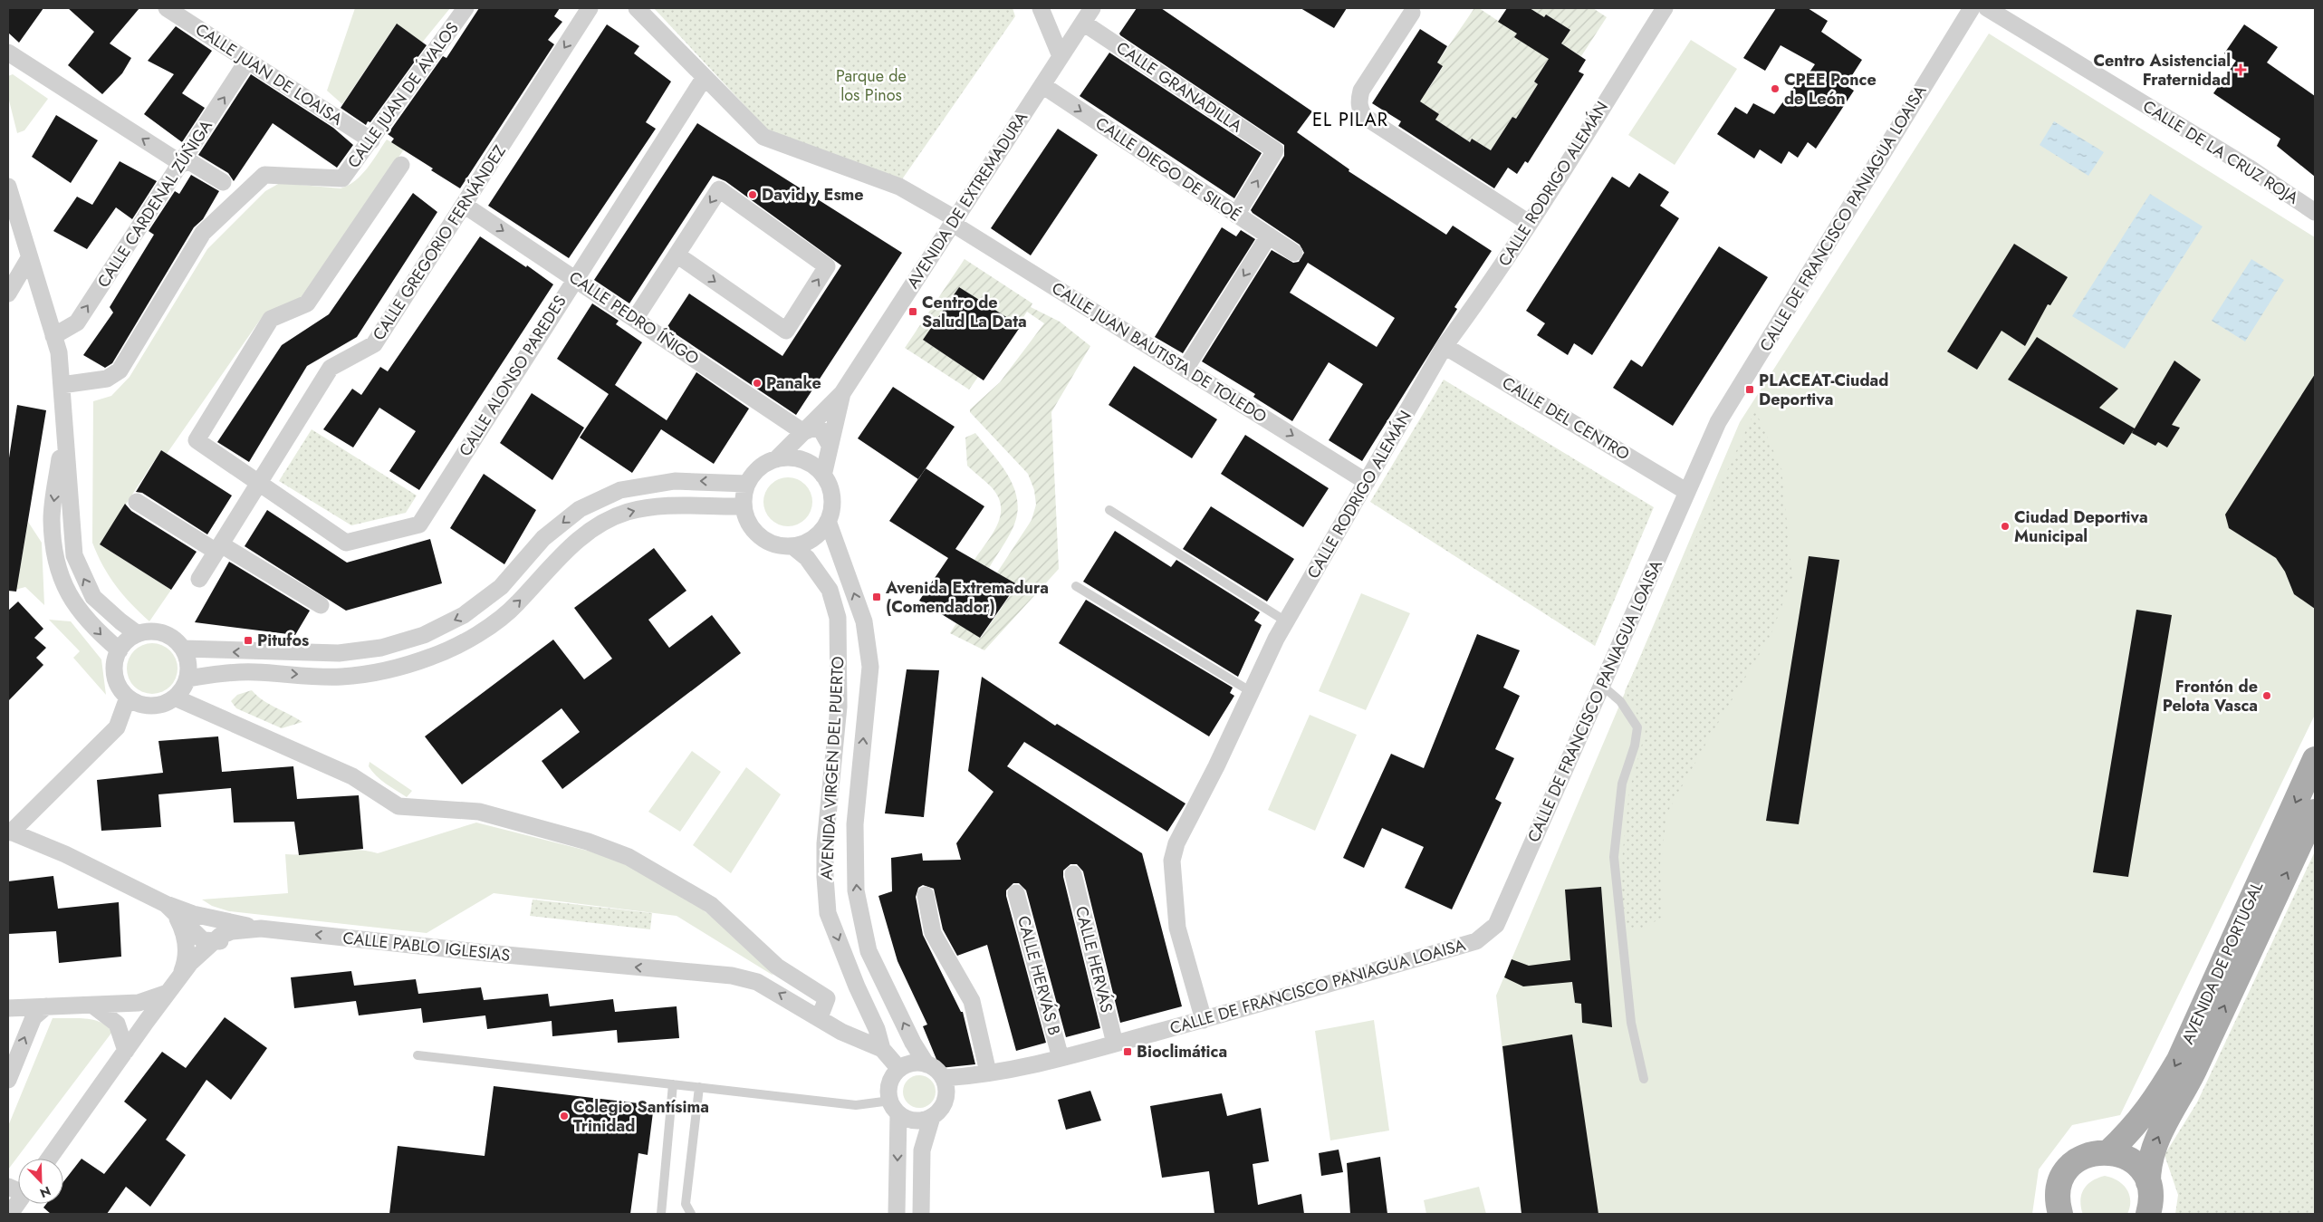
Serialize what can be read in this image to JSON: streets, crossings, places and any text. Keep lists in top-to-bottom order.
{
  "streets": {
    "main road": ["AVENIDA DE PORTUGAL"],
    "street": [
      "CALLE JUAN DE LOAISA",
      "CALLE GRANADILLA",
      "CALLE JUAN DE ÁVALOS",
      "CALLE DE LA CRUZ ROJA",
      "CALLE DIEGO DE SILOÉ",
      "CALLE RODRIGO ALEMÁN",
      "AVENIDA DE EXTREMADURA",
      "CALLE CARDENAL ZÚÑIGA",
      "CALLE DE FRANCISCO PANIAGUA LOAISA",
      "CALLE GREGORIO FERNÁNDEZ",
      "CALLE PEDRO ÍÑIGO",
      "CALLE JUAN BAUTISTA DE TOLEDO",
      "CALLE ALONSO PAREDES",
      "CALLE DEL CENTRO",
      "AVENIDA VIRGEN DEL PUERTO",
      "CALLE PABLO IGLESIAS",
      "CALLE HERVÁS",
      "CALLE HERVÁS B"
    ]
  },
  "crossings": [
    ["CALLE JUAN DE LOAISA", "CALLE JUAN DE ÁVALOS"],
    ["CALLE JUAN DE LOAISA", "CALLE CARDENAL ZÚÑIGA"],
    ["CALLE GRANADILLA", "CALLE DIEGO DE SILOÉ"],
    ["CALLE GRANADILLA", "AVENIDA DE EXTREMADURA"],
    ["CALLE DIEGO DE SILOÉ", "AVENIDA DE EXTREMADURA"],
    ["CALLE RODRIGO ALEMÁN", "CALLE DE FRANCISCO PANIAGUA LOAISA"],
    ["CALLE RODRIGO ALEMÁN", "CALLE JUAN BAUTISTA DE TOLEDO"],
    ["CALLE RODRIGO ALEMÁN", "CALLE DEL CENTRO"],
    ["AVENIDA DE EXTREMADURA", "CALLE JUAN BAUTISTA DE TOLEDO"],
    ["CALLE DE FRANCISCO PANIAGUA LOAISA", "CALLE DEL CENTRO"],
    ["CALLE DE FRANCISCO PANIAGUA LOAISA", "AVENIDA VIRGEN DEL PUERTO"],
    ["CALLE DE FRANCISCO PANIAGUA LOAISA", "CALLE PABLO IGLESIAS"],
    ["CALLE DE FRANCISCO PANIAGUA LOAISA", "CALLE HERVÁS"],
    ["CALLE DE FRANCISCO PANIAGUA LOAISA", "CALLE HERVÁS B"],
    ["CALLE GREGORIO FERNÁNDEZ", "CALLE PEDRO ÍÑIGO"],
    ["CALLE GREGORIO FERNÁNDEZ", "CALLE ALONSO PAREDES"],
    ["CALLE PEDRO ÍÑIGO", "CALLE ALONSO PAREDES"],
    ["CALLE JUAN BAUTISTA DE TOLEDO", "CALLE ALONSO PAREDES"],
    ["AVENIDA VIRGEN DEL PUERTO", "CALLE PABLO IGLESIAS"]
  ],
  "one_way": ["CALLE GRANADILLA", "CALLE DIEGO DE SILOÉ", "CALLE CARDENAL ZÚÑIGA"],
  "districts": ["EL PILAR"],
  "parks": ["Parque de los Pinos"],
  "places": {
    "health": ["Centro Asistencial Fraternidad"],
    "other": [
      "CPEE Ponce de León",
      "David y Esme",
      "Panake",
      "Ciudad Deportiva Municipal",
      "Frontón de Pelota Vasca",
      "Colegio Santísima Trinidad"
    ],
    "transit": [
      "Centro de Salud La Data",
      "PLACEAT-Ciudad Deportiva",
      "Avenida Extremadura (Comendador)",
      "Pitufos",
      "Bioclimática"
    ]
  },
  "north": "bottom right"
}
